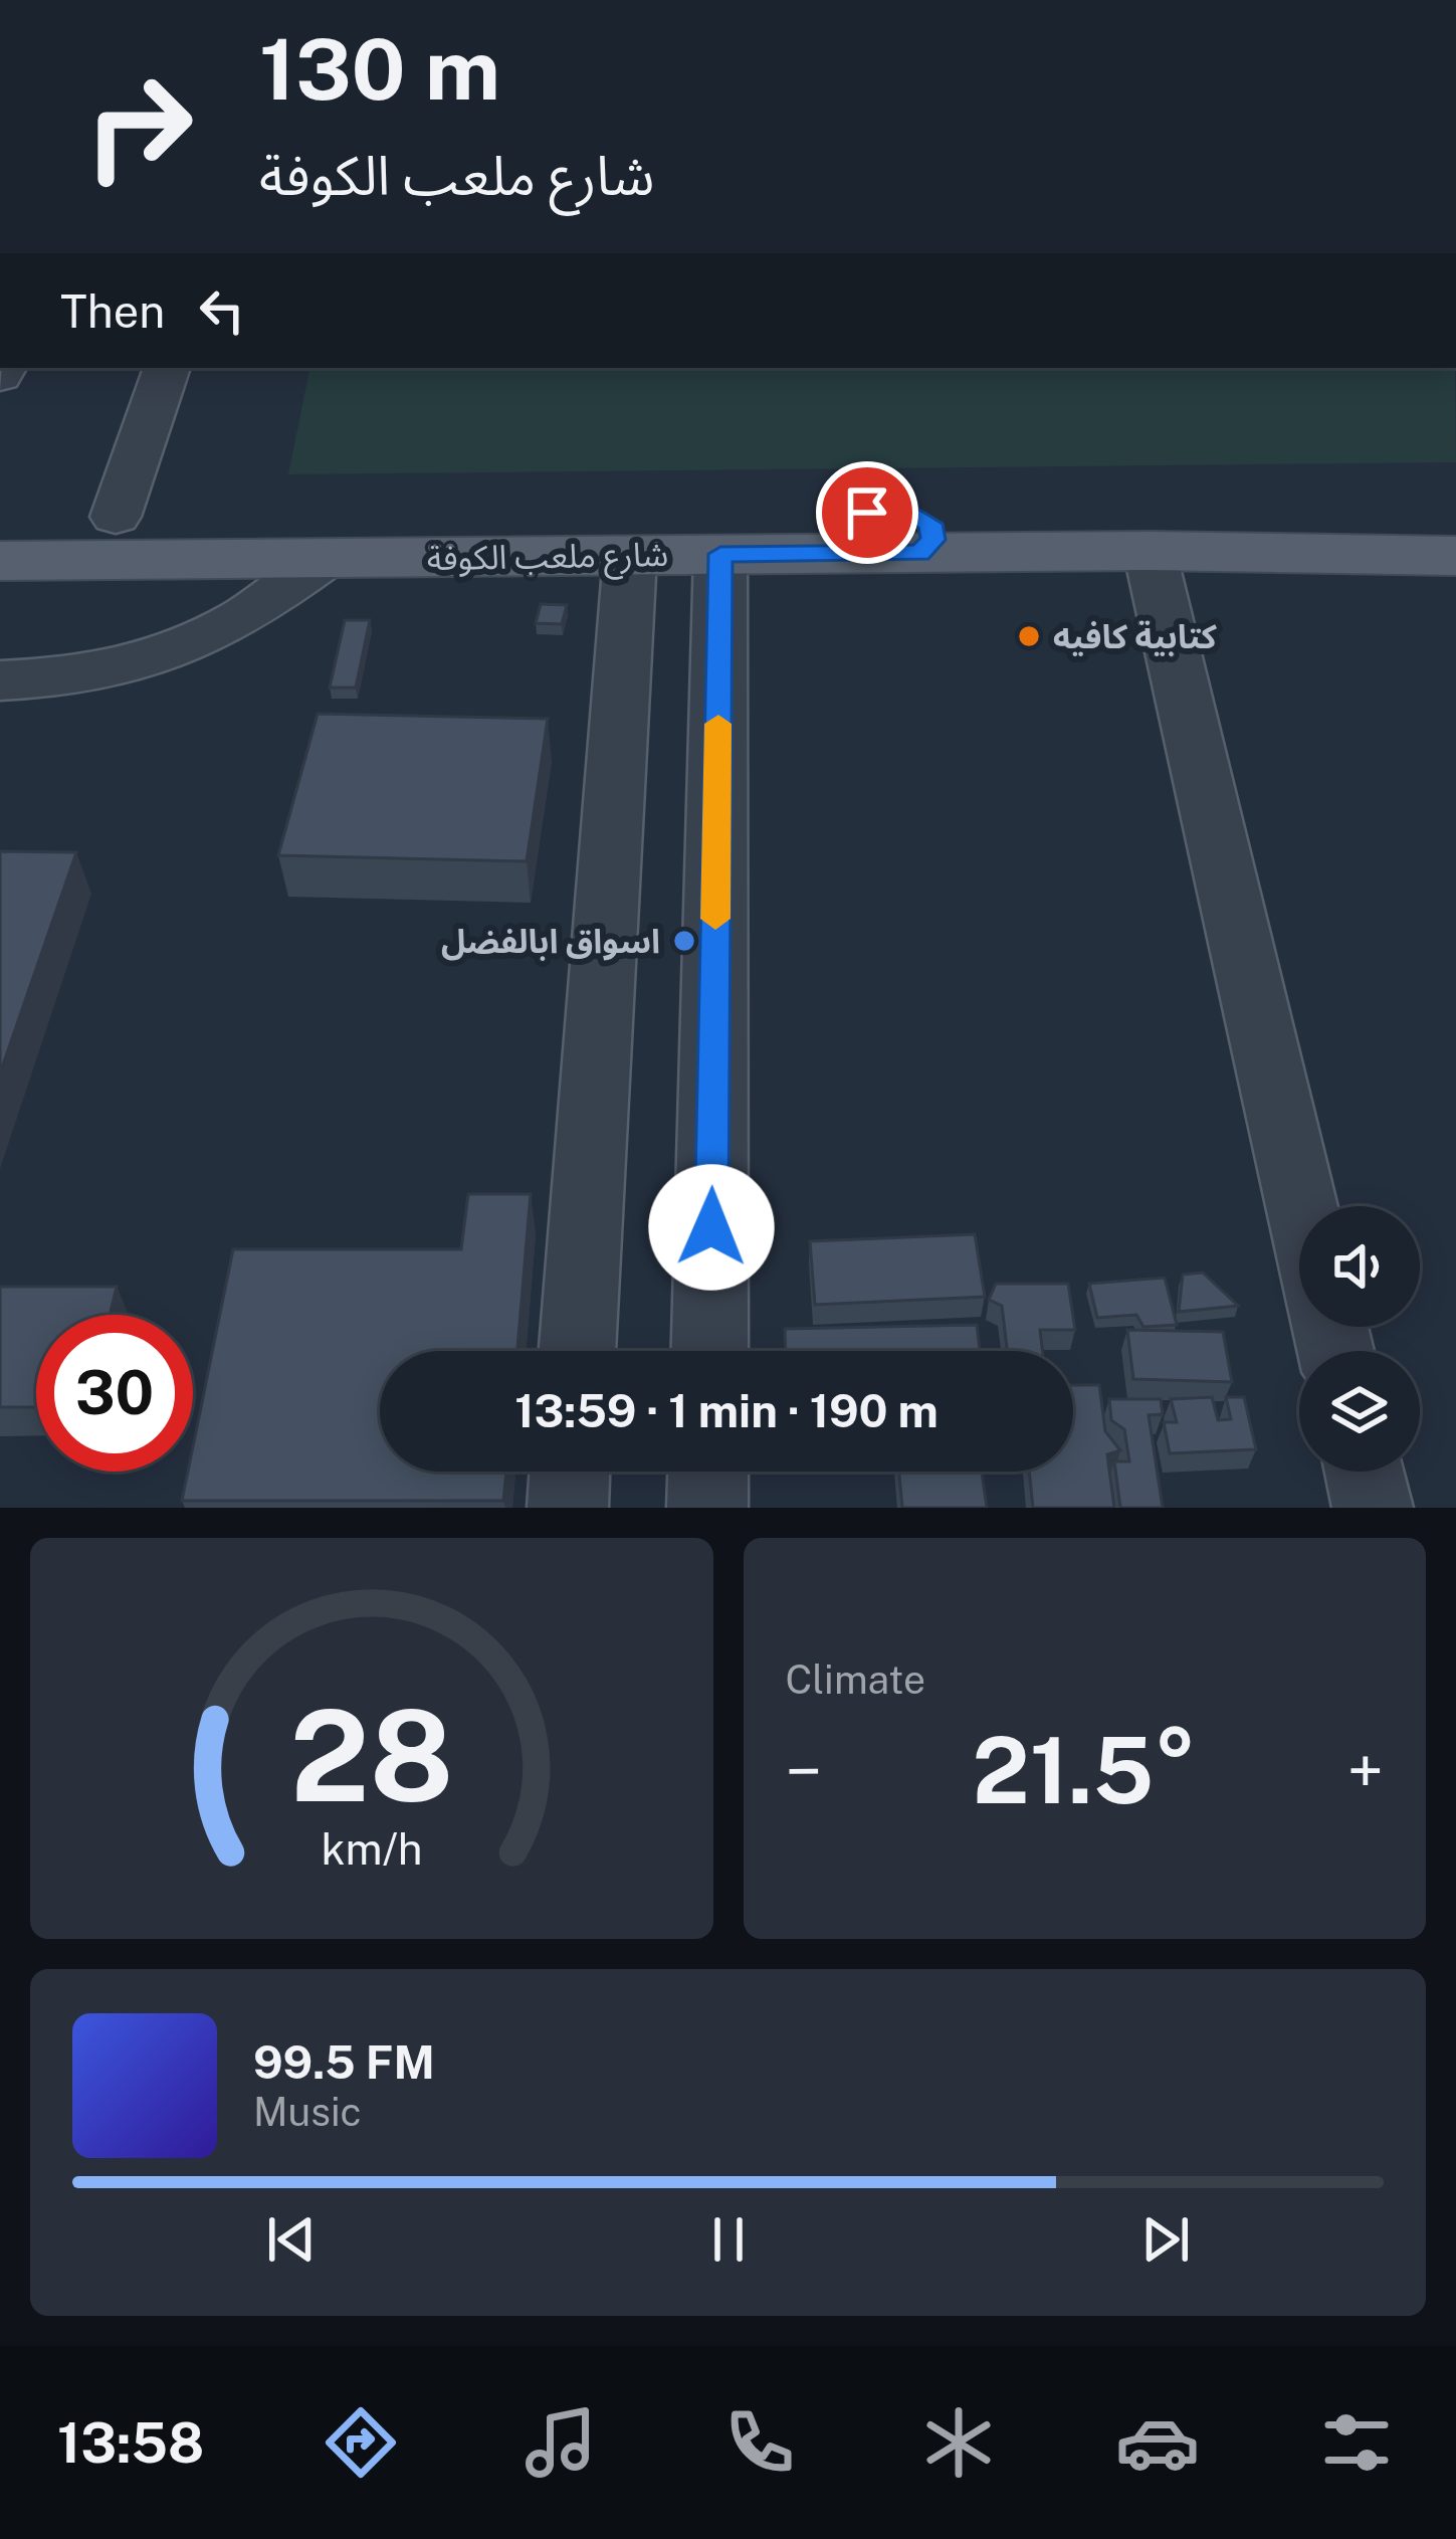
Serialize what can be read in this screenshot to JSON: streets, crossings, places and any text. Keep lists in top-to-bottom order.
{
  "streets": {
    "main road": ["شارع ملعب الكوفة"]
  },
  "places": ["كتابية كافيه", "اسواق ابالفضل"],
  "page": {
    "turn": ["130 m", "شارع ملعب الكوفة"],
    "then": "Then",
    "limit": "30",
    "trip": "13:59 · 1 min · 190 m",
    "tile": "Climate",
    "heat": ["−", "21.5°", "+"],
    "song": ["99.5 FM", "Music"],
    "tabs": "13:58",
    "gauge": ["28", "km/h"]
  }
}
